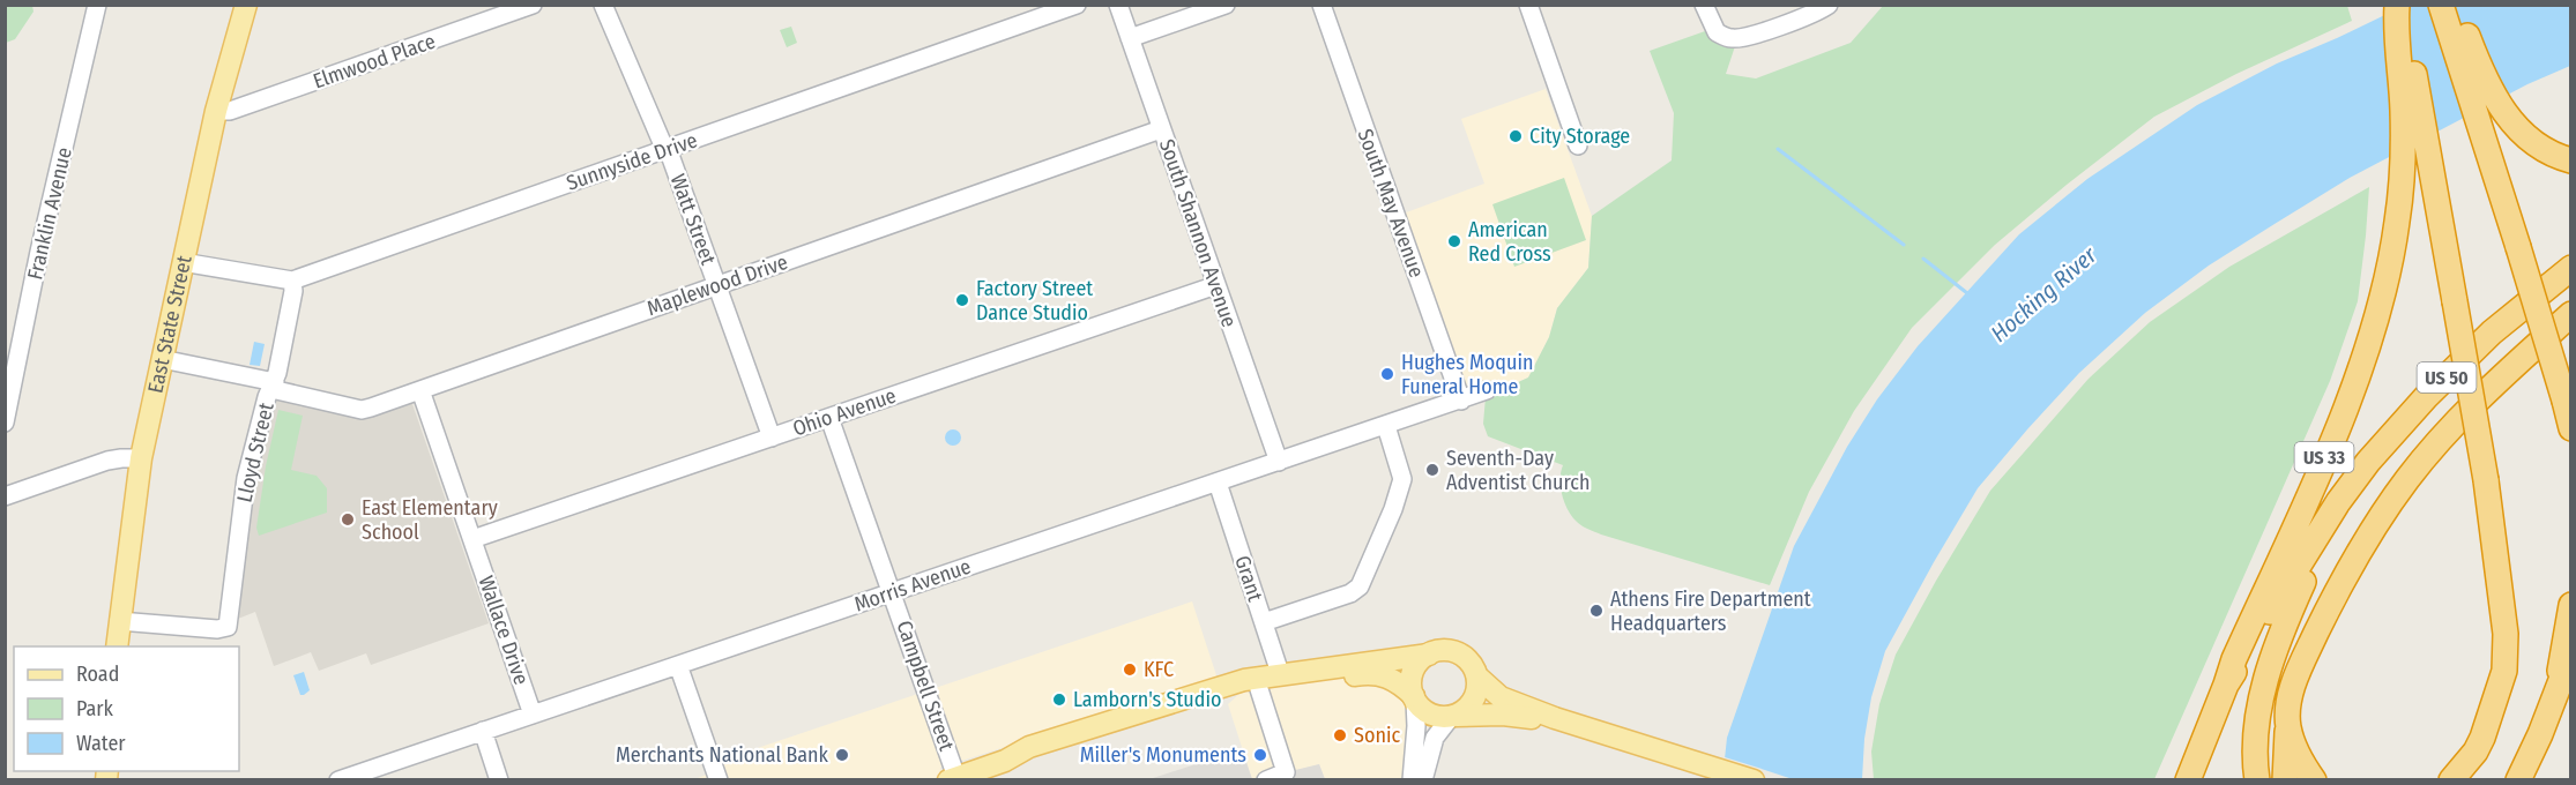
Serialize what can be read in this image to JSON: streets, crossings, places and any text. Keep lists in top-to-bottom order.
{
  "streets": {
    "highway": ["US 50", "US 33"],
    "main road": ["East State Street"],
    "street": [
      "Elmwood Place",
      "Sunnyside Drive",
      "South May Avenue",
      "Franklin Avenue",
      "Watt Street",
      "South Shannon Avenue",
      "Maplewood Drive",
      "Ohio Avenue",
      "Lloyd Street",
      "Grant",
      "Morris Avenue",
      "Wallace Drive",
      "Campbell Street"
    ]
  },
  "crossings": [
    ["Elmwood Place", "East State Street"],
    ["Sunnyside Drive", "Watt Street"],
    ["Sunnyside Drive", "East State Street"],
    ["Sunnyside Drive", "Lloyd Street"],
    ["South May Avenue", "Morris Avenue"],
    ["Watt Street", "Maplewood Drive"],
    ["Watt Street", "Ohio Avenue"],
    ["South Shannon Avenue", "Maplewood Drive"],
    ["South Shannon Avenue", "Ohio Avenue"],
    ["South Shannon Avenue", "Morris Avenue"],
    ["Maplewood Drive", "East State Street"],
    ["Maplewood Drive", "Lloyd Street"],
    ["Maplewood Drive", "Wallace Drive"],
    ["East State Street", "Lloyd Street"],
    ["US 50", "US 33"],
    ["Ohio Avenue", "Wallace Drive"],
    ["Grant", "Morris Avenue"],
    ["Morris Avenue", "Wallace Drive"],
    ["Morris Avenue", "Campbell Street"]
  ],
  "water": ["Hocking River"],
  "places": [
    "City Storage",
    "American Red Cross",
    "Factory Street Dance Studio",
    "Hughes Moquin Funeral Home",
    "Seventh-Day Adventist Church",
    "East Elementary School",
    "Athens Fire Department Headquarters",
    "KFC",
    "Lamborn's Studio",
    "Sonic",
    "Merchants National Bank",
    "Miller's Monuments"
  ],
  "legend": ["Road", "Park", "Water"]
}
